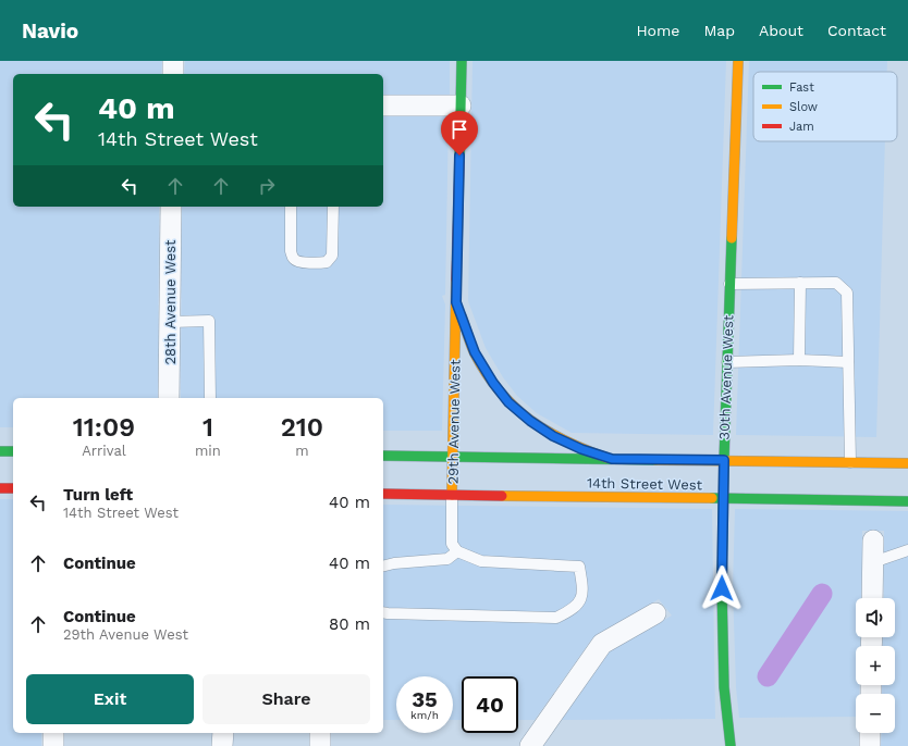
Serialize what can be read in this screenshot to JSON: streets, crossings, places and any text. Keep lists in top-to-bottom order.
{
  "streets": {
    "street": [
      "28th Avenue West",
      "30th Avenue West",
      "29th Avenue West",
      "14th Street West"
    ]
  },
  "crossings": [
    ["30th Avenue West", "14th Street West"],
    ["29th Avenue West", "14th Street West"]
  ],
  "legend": ["Fast", "Slow", "Jam"],
  "page": {
    "header": "Navio",
    "nav": [
      "Home",
      "Map",
      "About",
      "Contact"
    ],
    "turn": ["40 m", "14th Street West"],
    "eta": [
      "11:09",
      "Arrival",
      "1",
      "min",
      "210",
      "m"
    ],
    "list": [
      {
        "name": "Turn left",
        "note": "14th Street West",
        "value": "40 m"
      },
      {
        "name": "Continue",
        "value": "40 m"
      },
      {
        "name": "Continue",
        "note": "29th Avenue West",
        "value": "80 m"
      }
    ],
    "map_buttons": ["+", "−"],
    "buttons": ["Exit", "Share"],
    "speed": "35 km/h",
    "limit": "40"
  }
}
